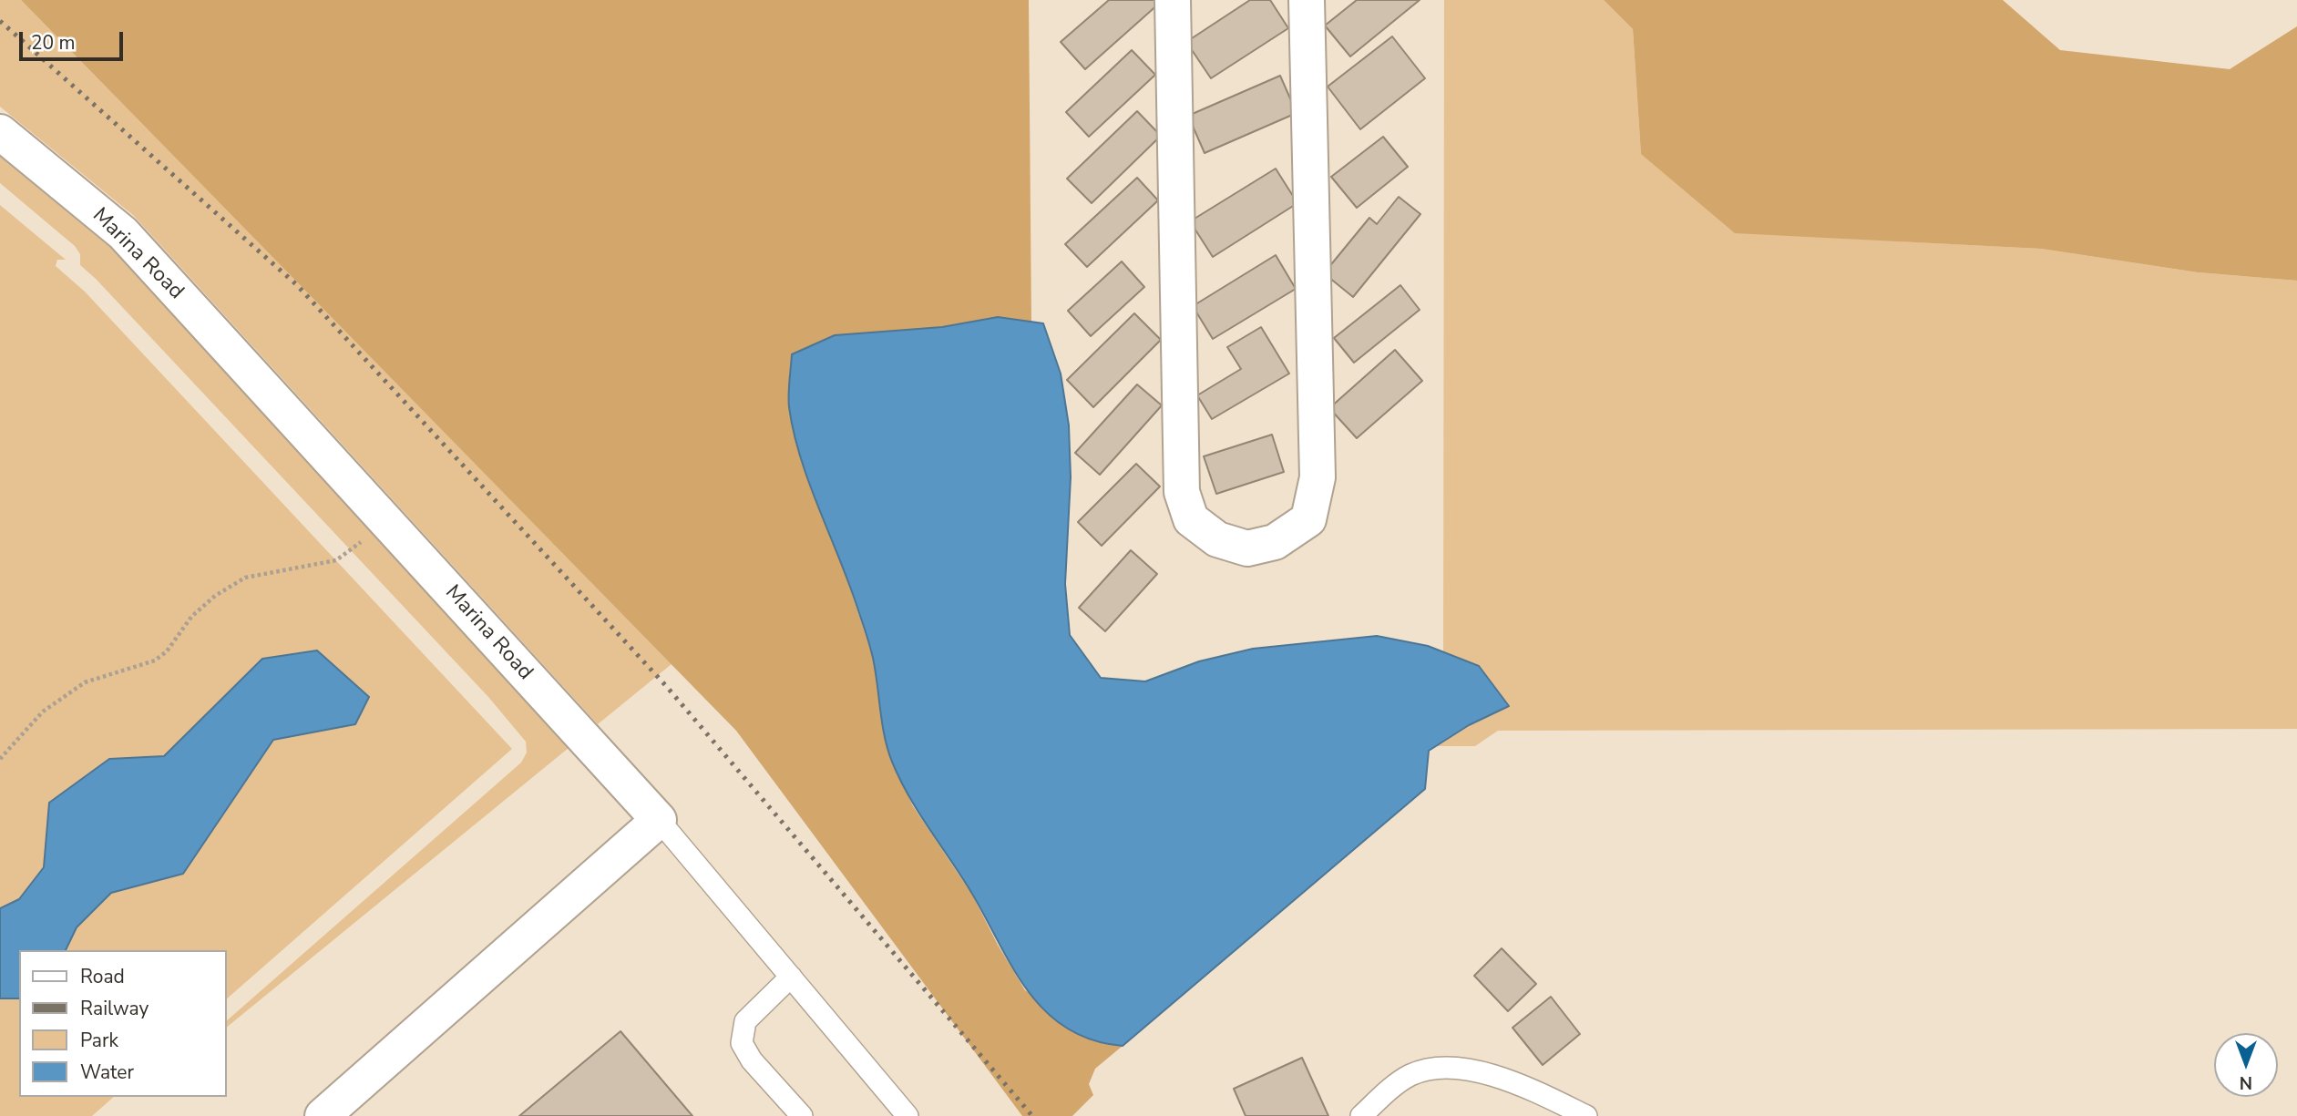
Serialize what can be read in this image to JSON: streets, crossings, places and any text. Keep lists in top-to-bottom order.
{
  "streets": {
    "street": ["Marina Road"]
  },
  "legend": [
    "Road",
    "Railway",
    "Park",
    "Water"
  ],
  "scale_bar": "20 m",
  "north": "bottom"
}
